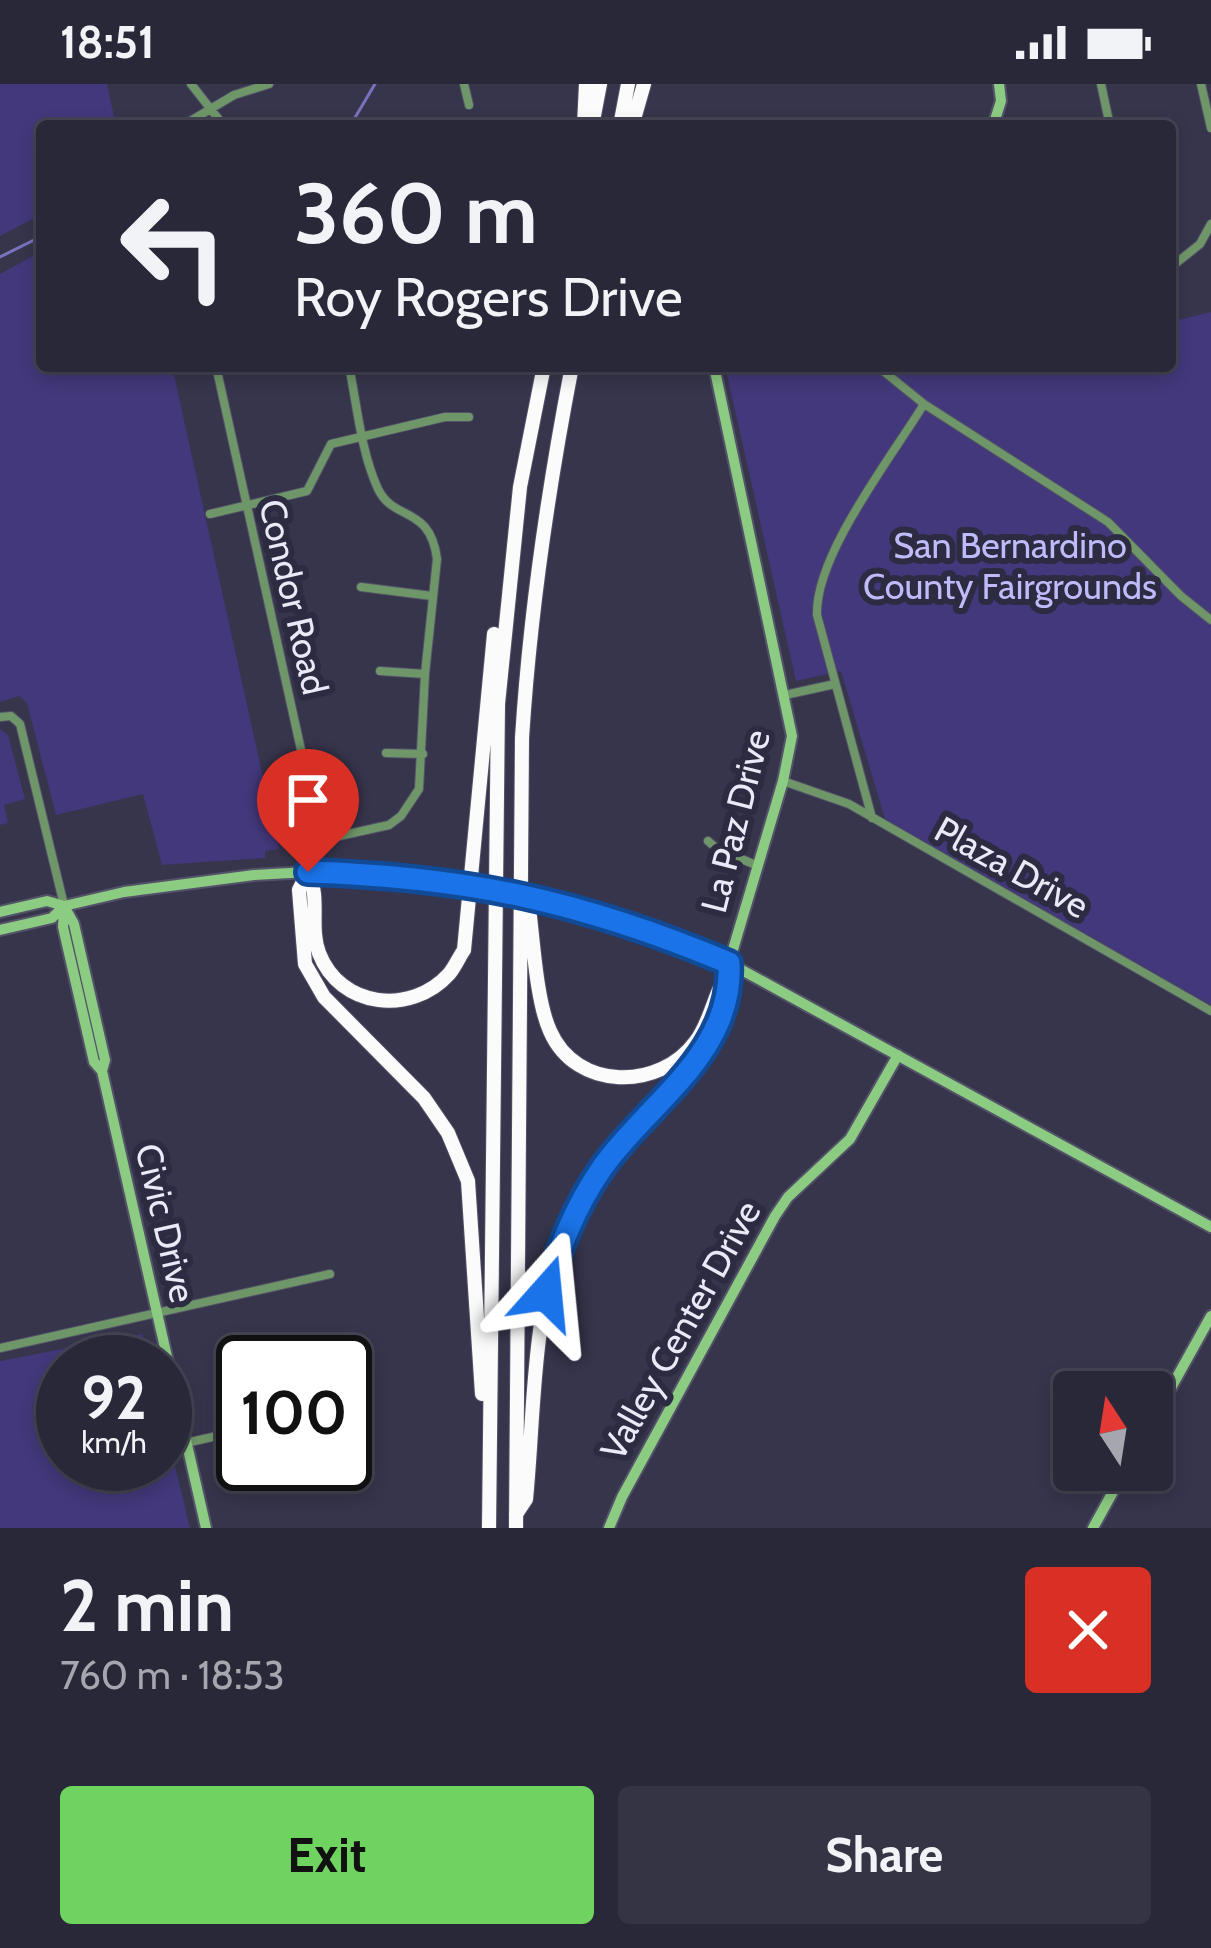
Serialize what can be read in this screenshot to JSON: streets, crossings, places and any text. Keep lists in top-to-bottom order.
{
  "streets": {
    "street": [
      "Condor Road",
      "La Paz Drive",
      "Plaza Drive",
      "Civic Drive",
      "Valley Center Drive"
    ]
  },
  "crossings": [
    ["La Paz Drive", "Plaza Drive"],
    ["La Paz Drive", "Valley Center Drive"]
  ],
  "parks": ["San Bernardino County Fairgrounds"],
  "north": "top",
  "page": {
    "status": "18:51",
    "turn": ["360 m", "Roy Rogers Drive"],
    "speed": "92 km/h",
    "limit": "100",
    "heading": ["2 min", "760 m · 18:53"],
    "buttons": ["Exit", "Share"]
  }
}
